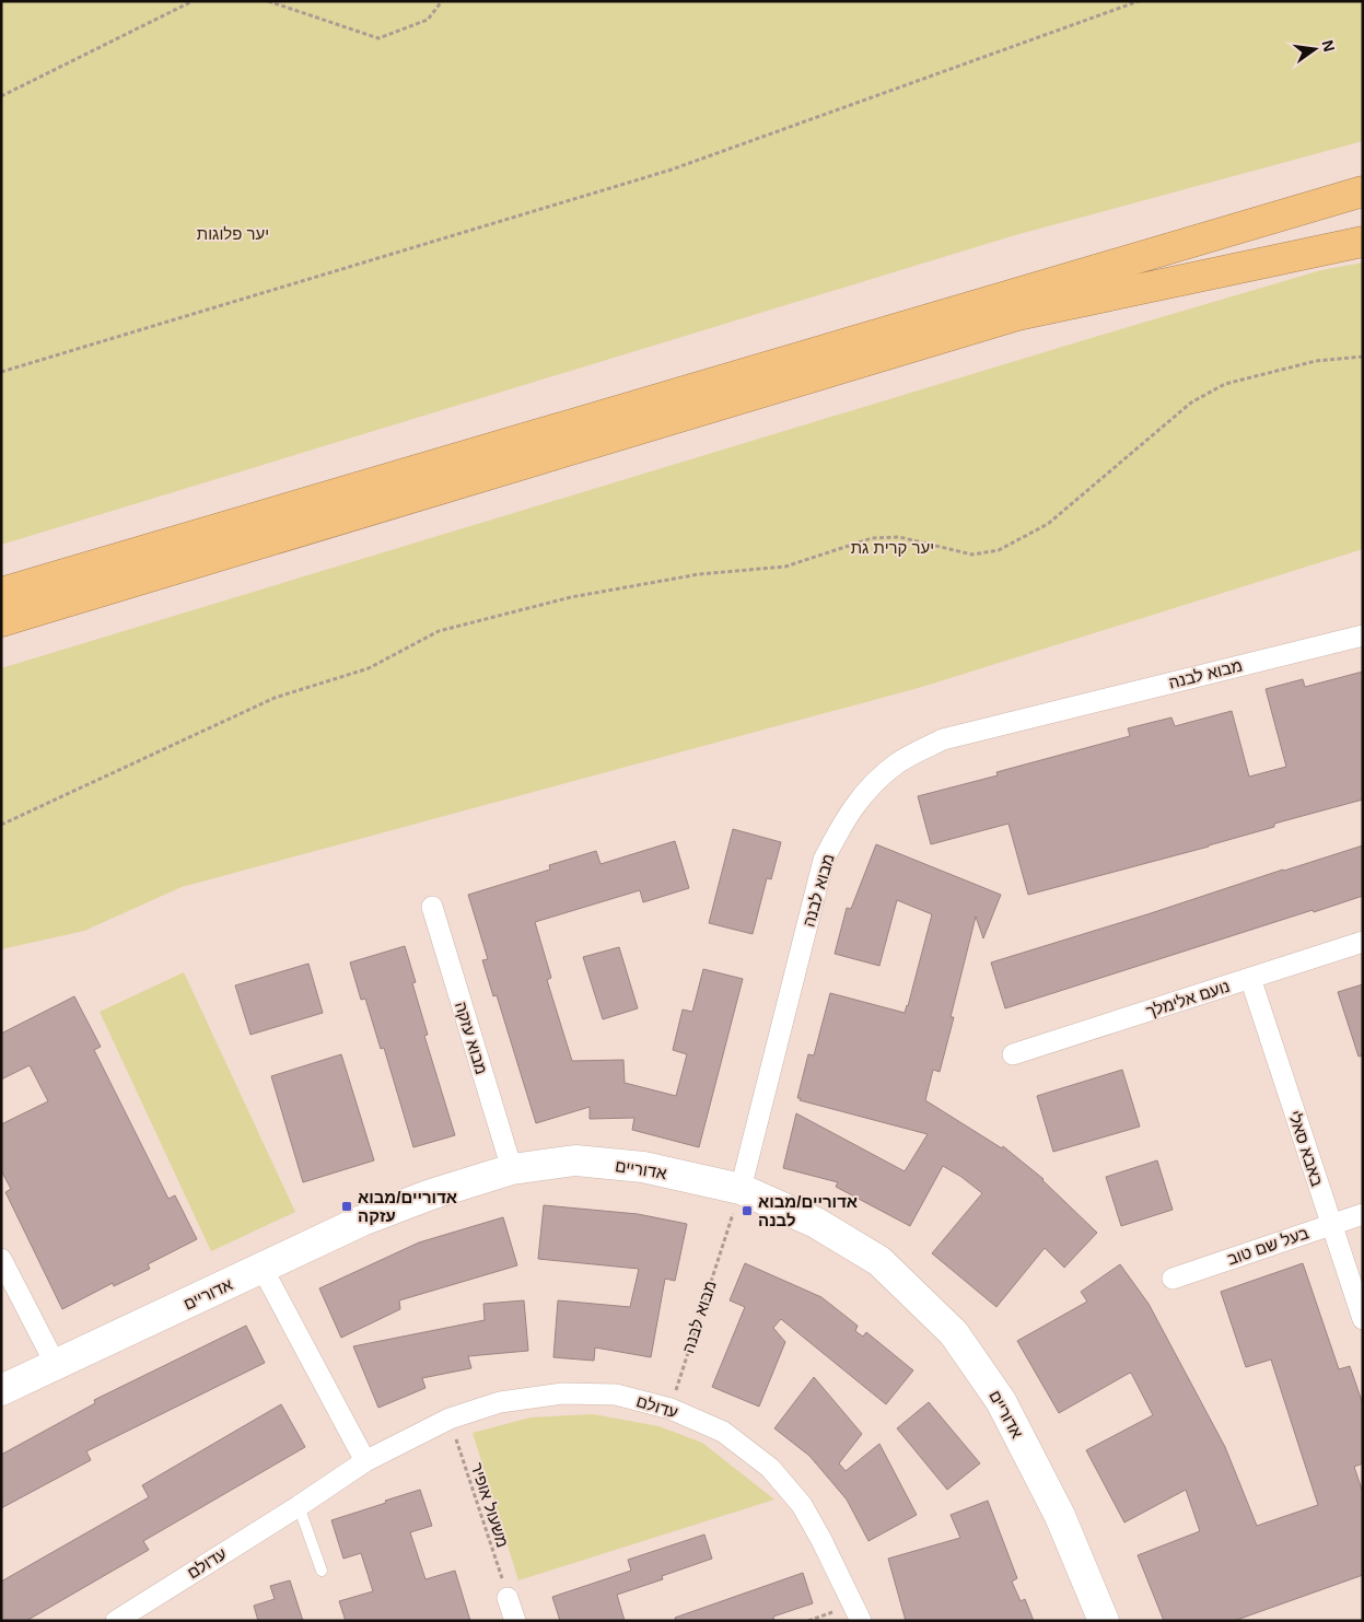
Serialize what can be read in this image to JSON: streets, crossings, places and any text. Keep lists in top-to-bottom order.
{
  "streets": {
    "street": [
      "מבוא לבנה",
      "נועם אלימלך",
      "מבוא עזקה",
      "באבא סאלי",
      "אדוריים",
      "בעל שם טוב",
      "עדולם"
    ],
    "path": ["משעול אופיר"]
  },
  "crossings": [
    ["מבוא לבנה", "אדוריים"],
    ["מבוא לבנה", "עדולם"],
    ["נועם אלימלך", "באבא סאלי"],
    ["מבוא עזקה", "אדוריים"],
    ["באבא סאלי", "בעל שם טוב"],
    ["עדולם", "משעול אופיר"]
  ],
  "parks": ["יער פלוגות", "יער קרית גת"],
  "places": {
    "transit": ["אדוריים/מבוא עזקה", "אדוריים/מבוא לבנה"]
  },
  "north": "right"
}
